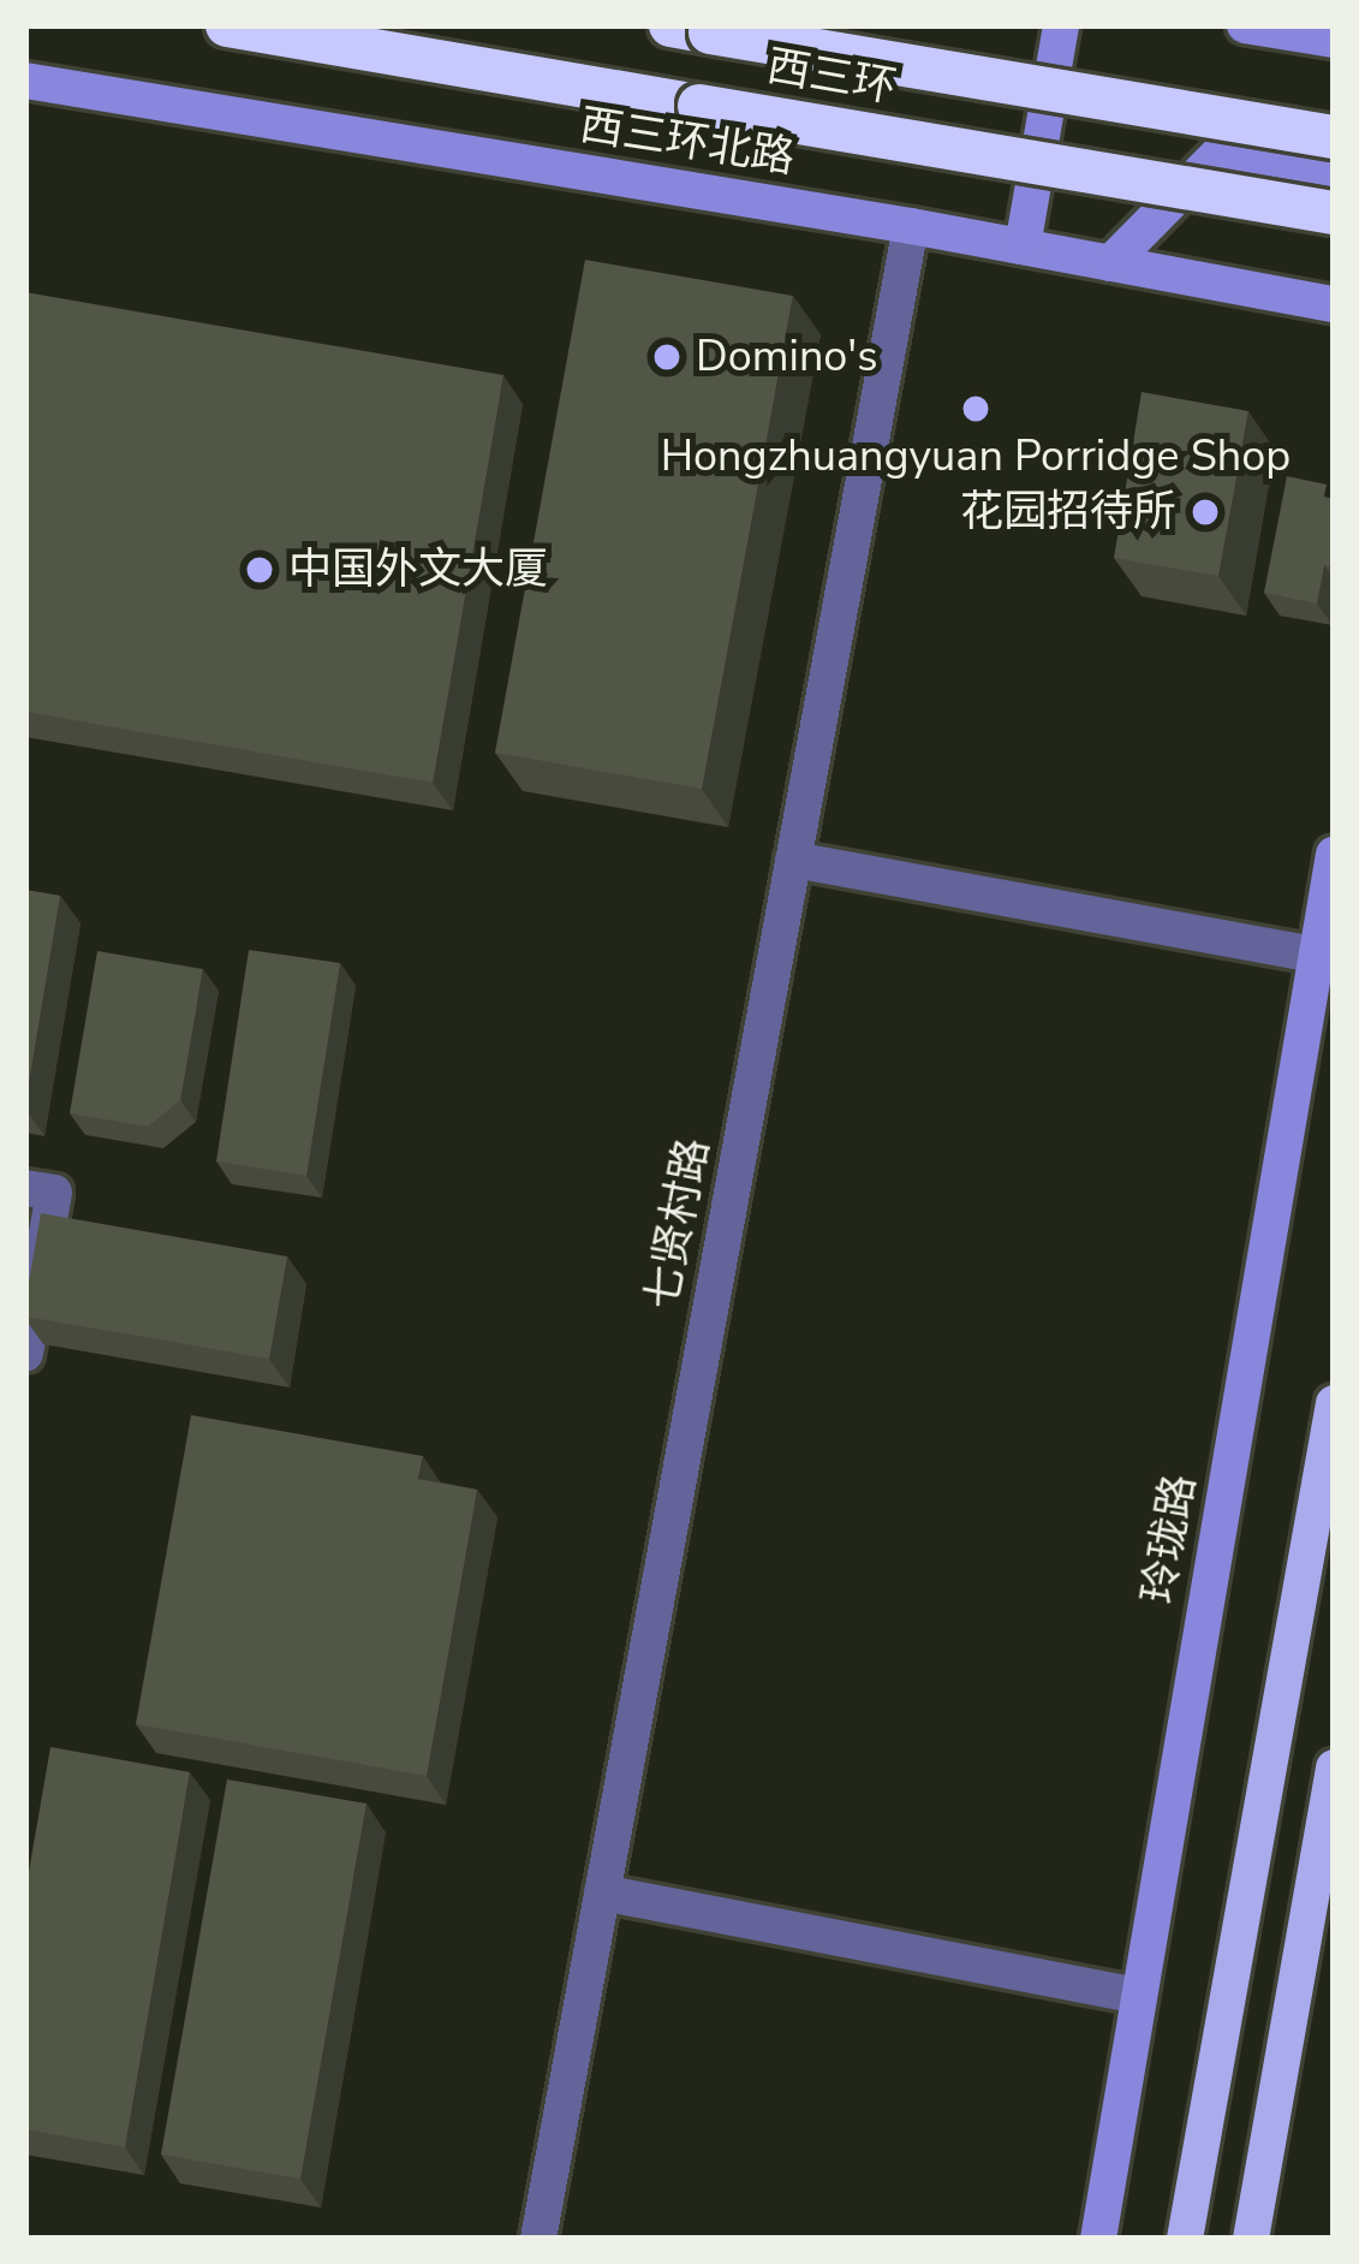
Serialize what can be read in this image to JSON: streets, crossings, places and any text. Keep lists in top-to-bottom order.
{
  "streets": {
    "highway": ["西三环"],
    "street": ["西三环北路", "七贤村路", "玲珑路"]
  },
  "crossings": [
    ["西三环北路", "七贤村路"]
  ],
  "places": [
    "Domino's",
    "Hongzhuangyuan Porridge Shop",
    "花园招待所",
    "中国外文大厦"
  ]
}
